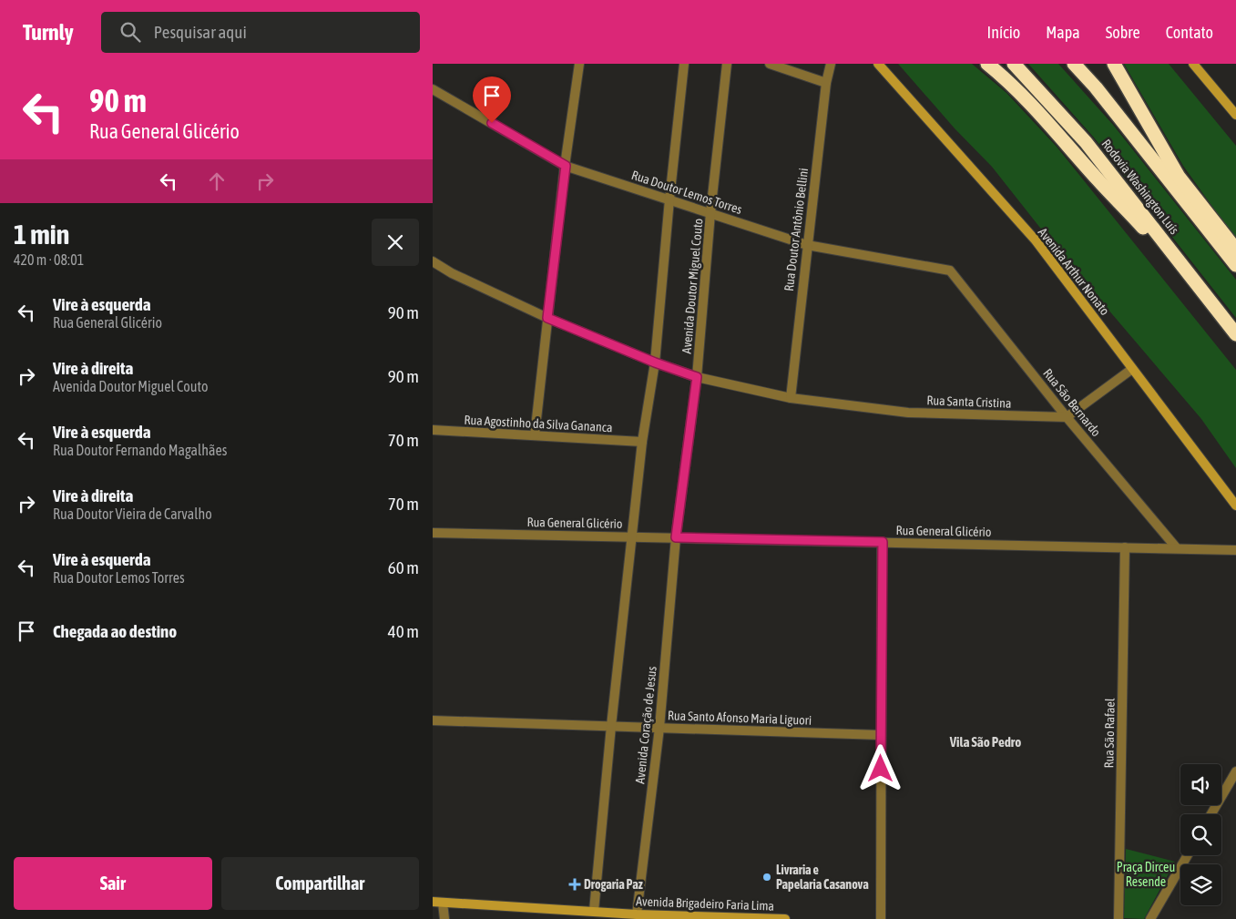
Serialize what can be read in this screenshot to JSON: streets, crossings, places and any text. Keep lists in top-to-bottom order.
{
  "streets": {
    "highway": ["Rodovia Washington Luís"],
    "main road": ["Avenida Arthur Nonato", "Avenida Brigadeiro Faria Lima"],
    "street": [
      "Rua Doutor Lemos Torres",
      "Rua Doutor Antônio Bellini",
      "Avenida Doutor Miguel Couto",
      "Rua Santa Cristina",
      "Rua São Bernardo",
      "Rua Agostinho da Silva Gananca",
      "Rua General Glicério",
      "Rua Santo Afonso Maria Liguori",
      "Avenida Coração de Jesus",
      "Rua São Rafael"
    ]
  },
  "crossings": [
    ["Rua Doutor Lemos Torres", "Rua Doutor Antônio Bellini"],
    ["Rua Doutor Lemos Torres", "Avenida Doutor Miguel Couto"],
    ["Rua Doutor Lemos Torres", "Rua São Bernardo"],
    ["Rua Doutor Antônio Bellini", "Rua Santa Cristina"],
    ["Avenida Doutor Miguel Couto", "Rua Santa Cristina"],
    ["Avenida Doutor Miguel Couto", "Rua General Glicério"],
    ["Avenida Doutor Miguel Couto", "Avenida Coração de Jesus"],
    ["Rua Santa Cristina", "Rua São Bernardo"],
    ["Rua São Bernardo", "Rua General Glicério"],
    ["Rua General Glicério", "Avenida Coração de Jesus"],
    ["Rua General Glicério", "Rua São Rafael"],
    ["Rua Santo Afonso Maria Liguori", "Avenida Coração de Jesus"],
    ["Avenida Coração de Jesus", "Avenida Brigadeiro Faria Lima"]
  ],
  "districts": ["Vila São Pedro"],
  "parks": ["Praça Dirceu Resende"],
  "places": {
    "other": ["Livraria e Papelaria Casanova"],
    "health": ["Drogaria Paz"]
  },
  "page": {
    "header": "Turnly",
    "search": "Pesquisar aqui",
    "nav": [
      "Início",
      "Mapa",
      "Sobre",
      "Contato"
    ],
    "turn": ["90 m", "Rua General Glicério"],
    "heading": ["1 min", "420 m · 08:01"],
    "list": [
      {
        "name": "Vire à esquerda",
        "note": "Rua General Glicério",
        "value": "90 m"
      },
      {
        "name": "Vire à direita",
        "note": "Avenida Doutor Miguel Couto",
        "value": "90 m"
      },
      {
        "name": "Vire à esquerda",
        "note": "Rua Doutor Fernando Magalhães",
        "value": "70 m"
      },
      {
        "name": "Vire à direita",
        "note": "Rua Doutor Vieira de Carvalho",
        "value": "70 m"
      },
      {
        "name": "Vire à esquerda",
        "note": "Rua Doutor Lemos Torres",
        "value": "60 m"
      },
      {
        "name": "Chegada ao destino",
        "value": "40 m"
      }
    ],
    "buttons": ["Sair", "Compartilhar"]
  }
}
